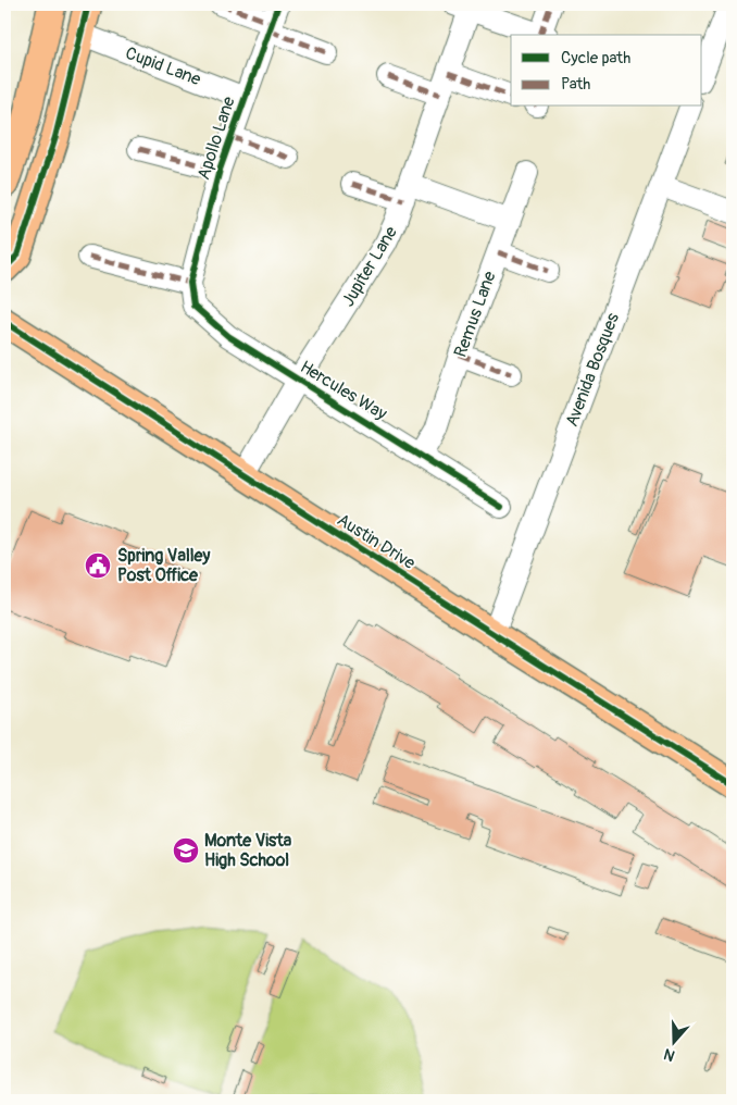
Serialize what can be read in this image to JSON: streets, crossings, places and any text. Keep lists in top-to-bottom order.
{
  "streets": {
    "main road": ["Austin Drive"],
    "street": [
      "Cupid Lane",
      "Apollo Lane",
      "Jupiter Lane",
      "Remus Lane",
      "Avenida Bosques",
      "Hercules Way"
    ]
  },
  "crossings": [
    ["Cupid Lane", "Apollo Lane"],
    ["Apollo Lane", "Hercules Way"],
    ["Jupiter Lane", "Hercules Way"],
    ["Jupiter Lane", "Austin Drive"],
    ["Remus Lane", "Hercules Way"],
    ["Avenida Bosques", "Austin Drive"]
  ],
  "places": {
    "public building": ["Spring Valley Post Office"],
    "school or university": ["Monte Vista High School"]
  },
  "legend": ["Cycle path", "Path"],
  "north": "bottom"
}
